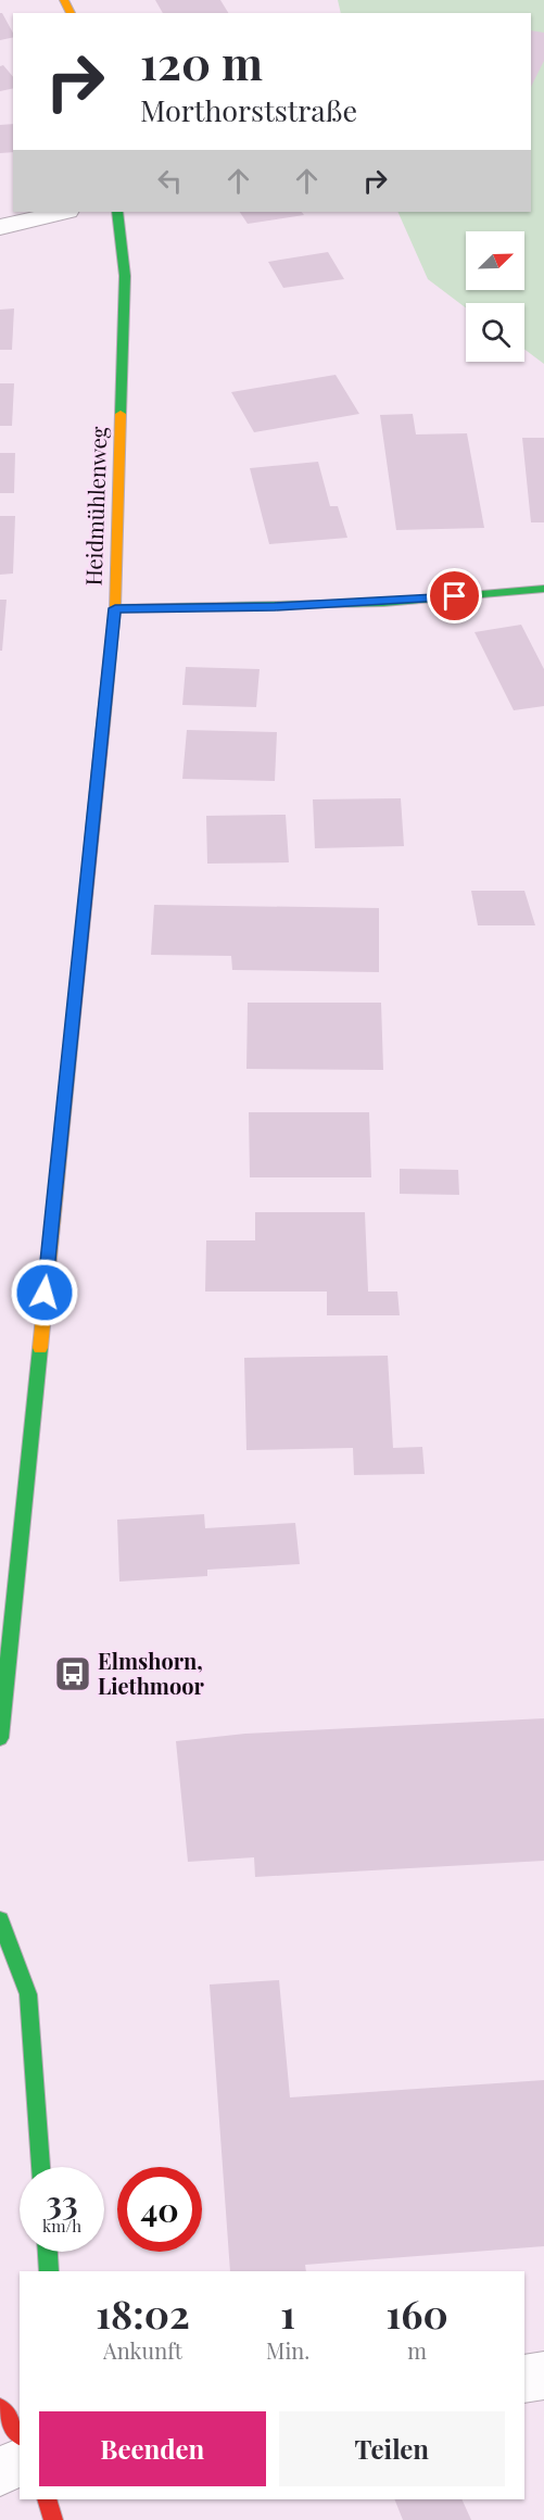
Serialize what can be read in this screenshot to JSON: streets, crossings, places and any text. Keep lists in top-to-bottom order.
{
  "streets": {
    "street": ["Heidmühlenweg"]
  },
  "places": {
    "bus stop": ["Elmshorn, Liethmoor"]
  },
  "north": "top right",
  "page": {
    "turn": ["120 m", "Morthorststraße"],
    "speed": "33 km/h",
    "limit": "40",
    "eta": [
      "18:02",
      "Ankunft",
      "1",
      "Min.",
      "160",
      "m"
    ],
    "buttons": ["Beenden", "Teilen"]
  }
}
